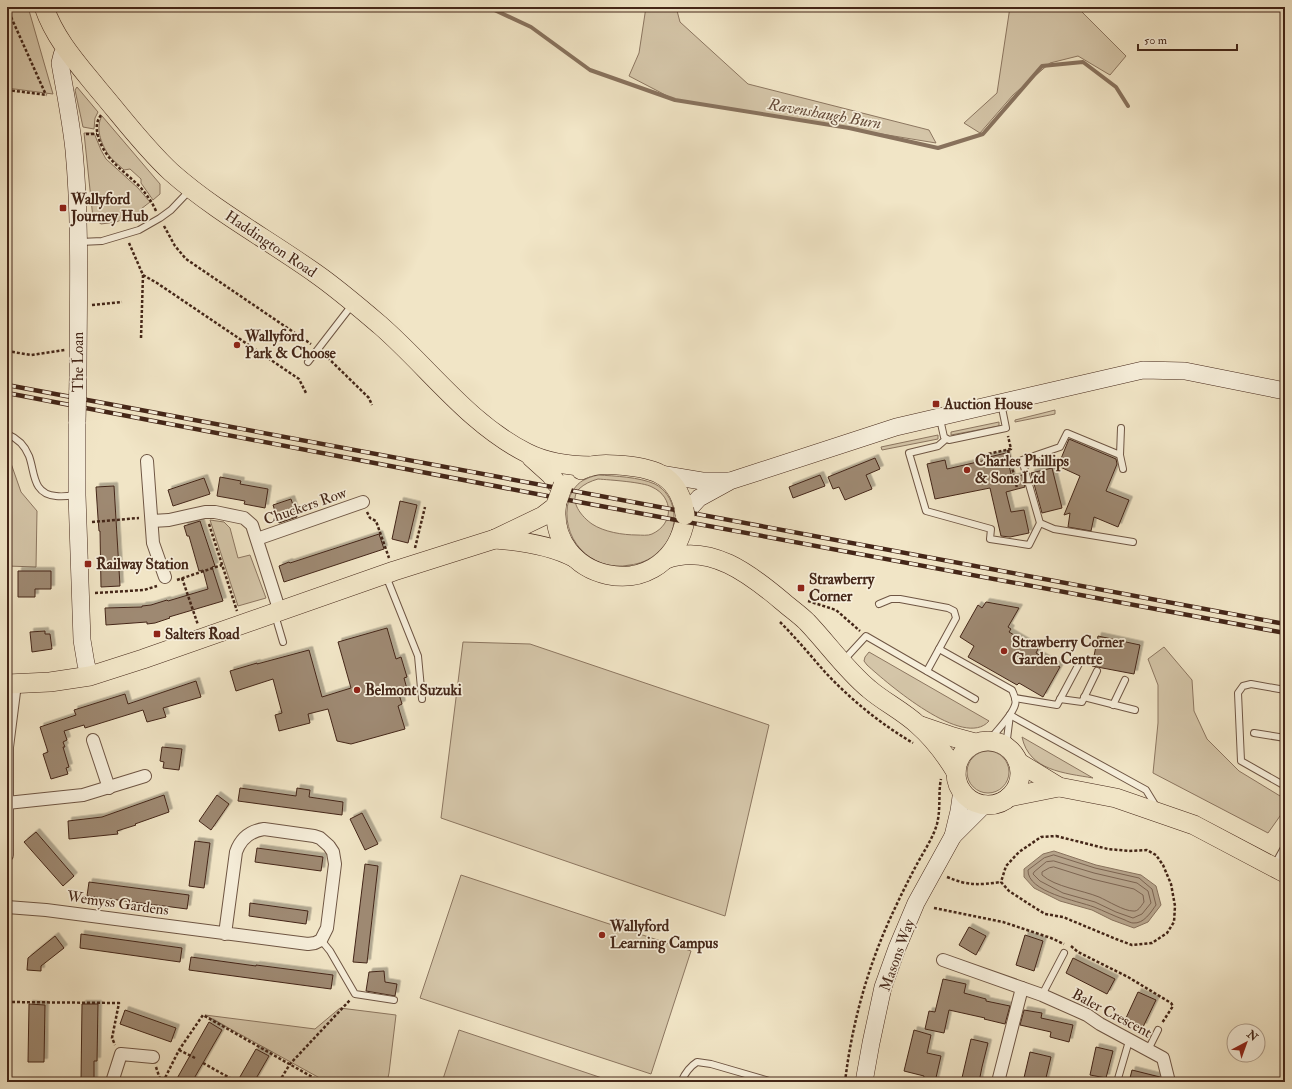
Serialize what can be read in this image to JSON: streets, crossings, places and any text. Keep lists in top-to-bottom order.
{
  "streets": {
    "main road": ["Haddington Road"],
    "street": [
      "The Loan",
      "Chuckers Row",
      "Wemyss Gardens",
      "Masons Way",
      "Baler Crescent"
    ]
  },
  "crossings": [
    ["Haddington Road", "The Loan"]
  ],
  "water": ["Ravenshaugh Burn"],
  "places": {
    "transit": [
      "Wallyford Journey Hub",
      "Auction House",
      "Railway Station",
      "Strawberry Corner",
      "Salters Road"
    ],
    "other": [
      "Wallyford Park & Choose",
      "Charles Phillips & Sons Ltd",
      "Strawberry Corner Garden Centre",
      "Belmont Suzuki",
      "Wallyford Learning Campus"
    ]
  },
  "scale_bar": "50 m",
  "north": "top right"
}
